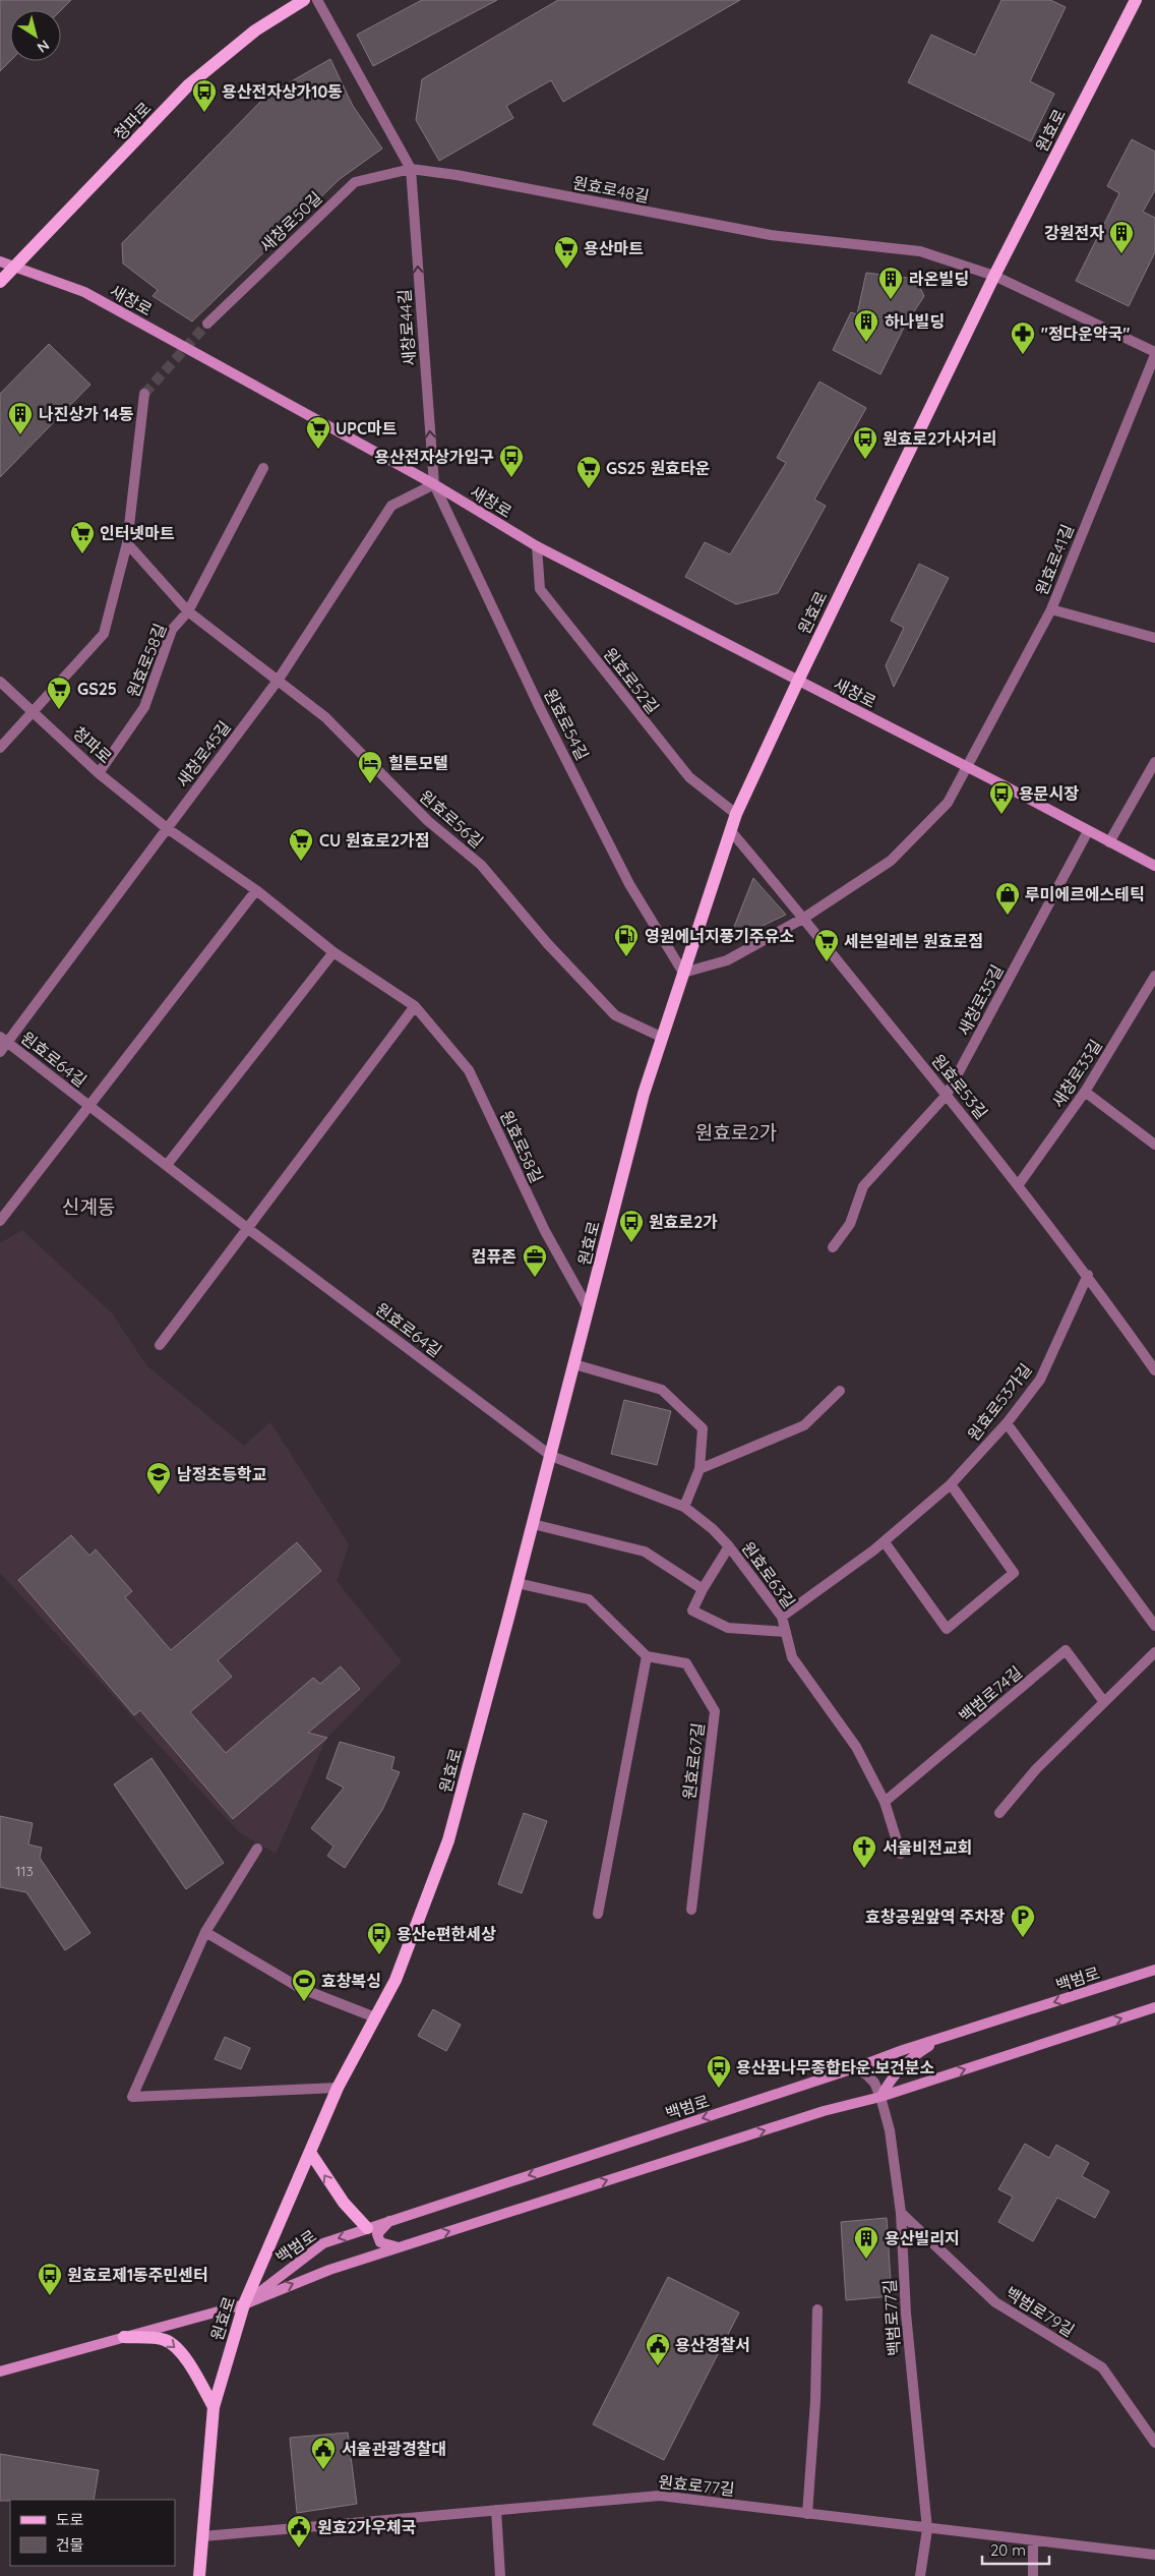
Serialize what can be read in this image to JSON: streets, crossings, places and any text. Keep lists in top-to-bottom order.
{
  "streets": {
    "main road": [
      "청파로",
      "원효로",
      "새창로",
      "백범로"
    ],
    "street": [
      "원효로48길",
      "새창로50길",
      "새창로44길",
      "원효로41길",
      "원효로58길",
      "원효로52길",
      "원효로54길",
      "새창로45길",
      "원효로56길",
      "새창로35길",
      "원효로64길",
      "새창로33길",
      "원효로53길",
      "원효로53가길",
      "원효로63길",
      "백범로74길",
      "원효로67길",
      "백범로79길",
      "백범로77길",
      "원효로77길"
    ]
  },
  "crossings": [
    ["청파로", "새창로"],
    ["청파로", "원효로58길"],
    ["청파로", "새창로45길"],
    ["원효로", "원효로48길"],
    ["원효로", "새창로"],
    ["원효로", "원효로58길"],
    ["원효로", "원효로52길"],
    ["원효로", "원효로54길"],
    ["원효로", "원효로56길"],
    ["원효로", "원효로64길"],
    ["원효로", "원효로53길"],
    ["원효로", "원효로63길"],
    ["원효로", "백범로"],
    ["원효로", "원효로77길"],
    ["원효로48길", "새창로50길"],
    ["원효로48길", "새창로44길"],
    ["새창로50길", "새창로44길"],
    ["새창로", "새창로44길"],
    ["새창로", "원효로41길"],
    ["새창로", "원효로52길"],
    ["새창로", "원효로54길"],
    ["새창로", "새창로45길"],
    ["새창로", "새창로35길"],
    ["새창로44길", "원효로54길"],
    ["새창로44길", "새창로45길"],
    ["원효로58길", "새창로45길"],
    ["원효로58길", "원효로56길"],
    ["원효로54길", "새창로45길"],
    ["새창로45길", "원효로56길"],
    ["새창로45길", "원효로64길"],
    ["새창로35길", "원효로53길"],
    ["원효로64길", "원효로63길"],
    ["새창로33길", "원효로53길"],
    ["원효로53길", "원효로53가길"],
    ["원효로53가길", "원효로63길"],
    ["원효로63길", "백범로74길"],
    ["백범로", "백범로77길"],
    ["백범로79길", "백범로77길"],
    ["백범로77길", "원효로77길"]
  ],
  "one_way": ["새창로44길"],
  "districts": ["원효로2가", "신계동"],
  "places": {
    "bus stop": [
      "용산전자상가10동",
      "원효로2가사거리",
      "용산전자상가입구",
      "용문시장",
      "원효로2가",
      "용산e편한세상",
      "용산꿈나무종합타운.보건분소",
      "원효로제1동주민센터"
    ],
    "building": [
      "강원전자",
      "라온빌딩",
      "하나빌딩",
      "나진상가 14동",
      "용산빌리지"
    ],
    "supermarket": [
      "용산마트",
      "UPC마트",
      "GS25 원효타운",
      "인터넷마트",
      "GS25",
      "CU 원효로2가점",
      "세븐일레븐 원효로점"
    ],
    "pharmacy": ["\"정다운약국\""],
    "hotel": ["힐튼모텔"],
    "shop": ["루미에르에스테틱"],
    "fuel station": ["영원에너지풍기주유소"],
    "office": ["컴퓨존"],
    "school or university": ["남정초등학교"],
    "church": ["서울비전교회"],
    "parking": ["효창공원앞역 주차장"],
    "sports": ["효창복싱"],
    "public building": ["용산경찰서", "서울관광경찰대", "원효2가우체국"]
  },
  "house_numbers": ["113"],
  "legend": ["도로", "건물"],
  "scale_bar": "20 m",
  "north": "bottom right"
}
